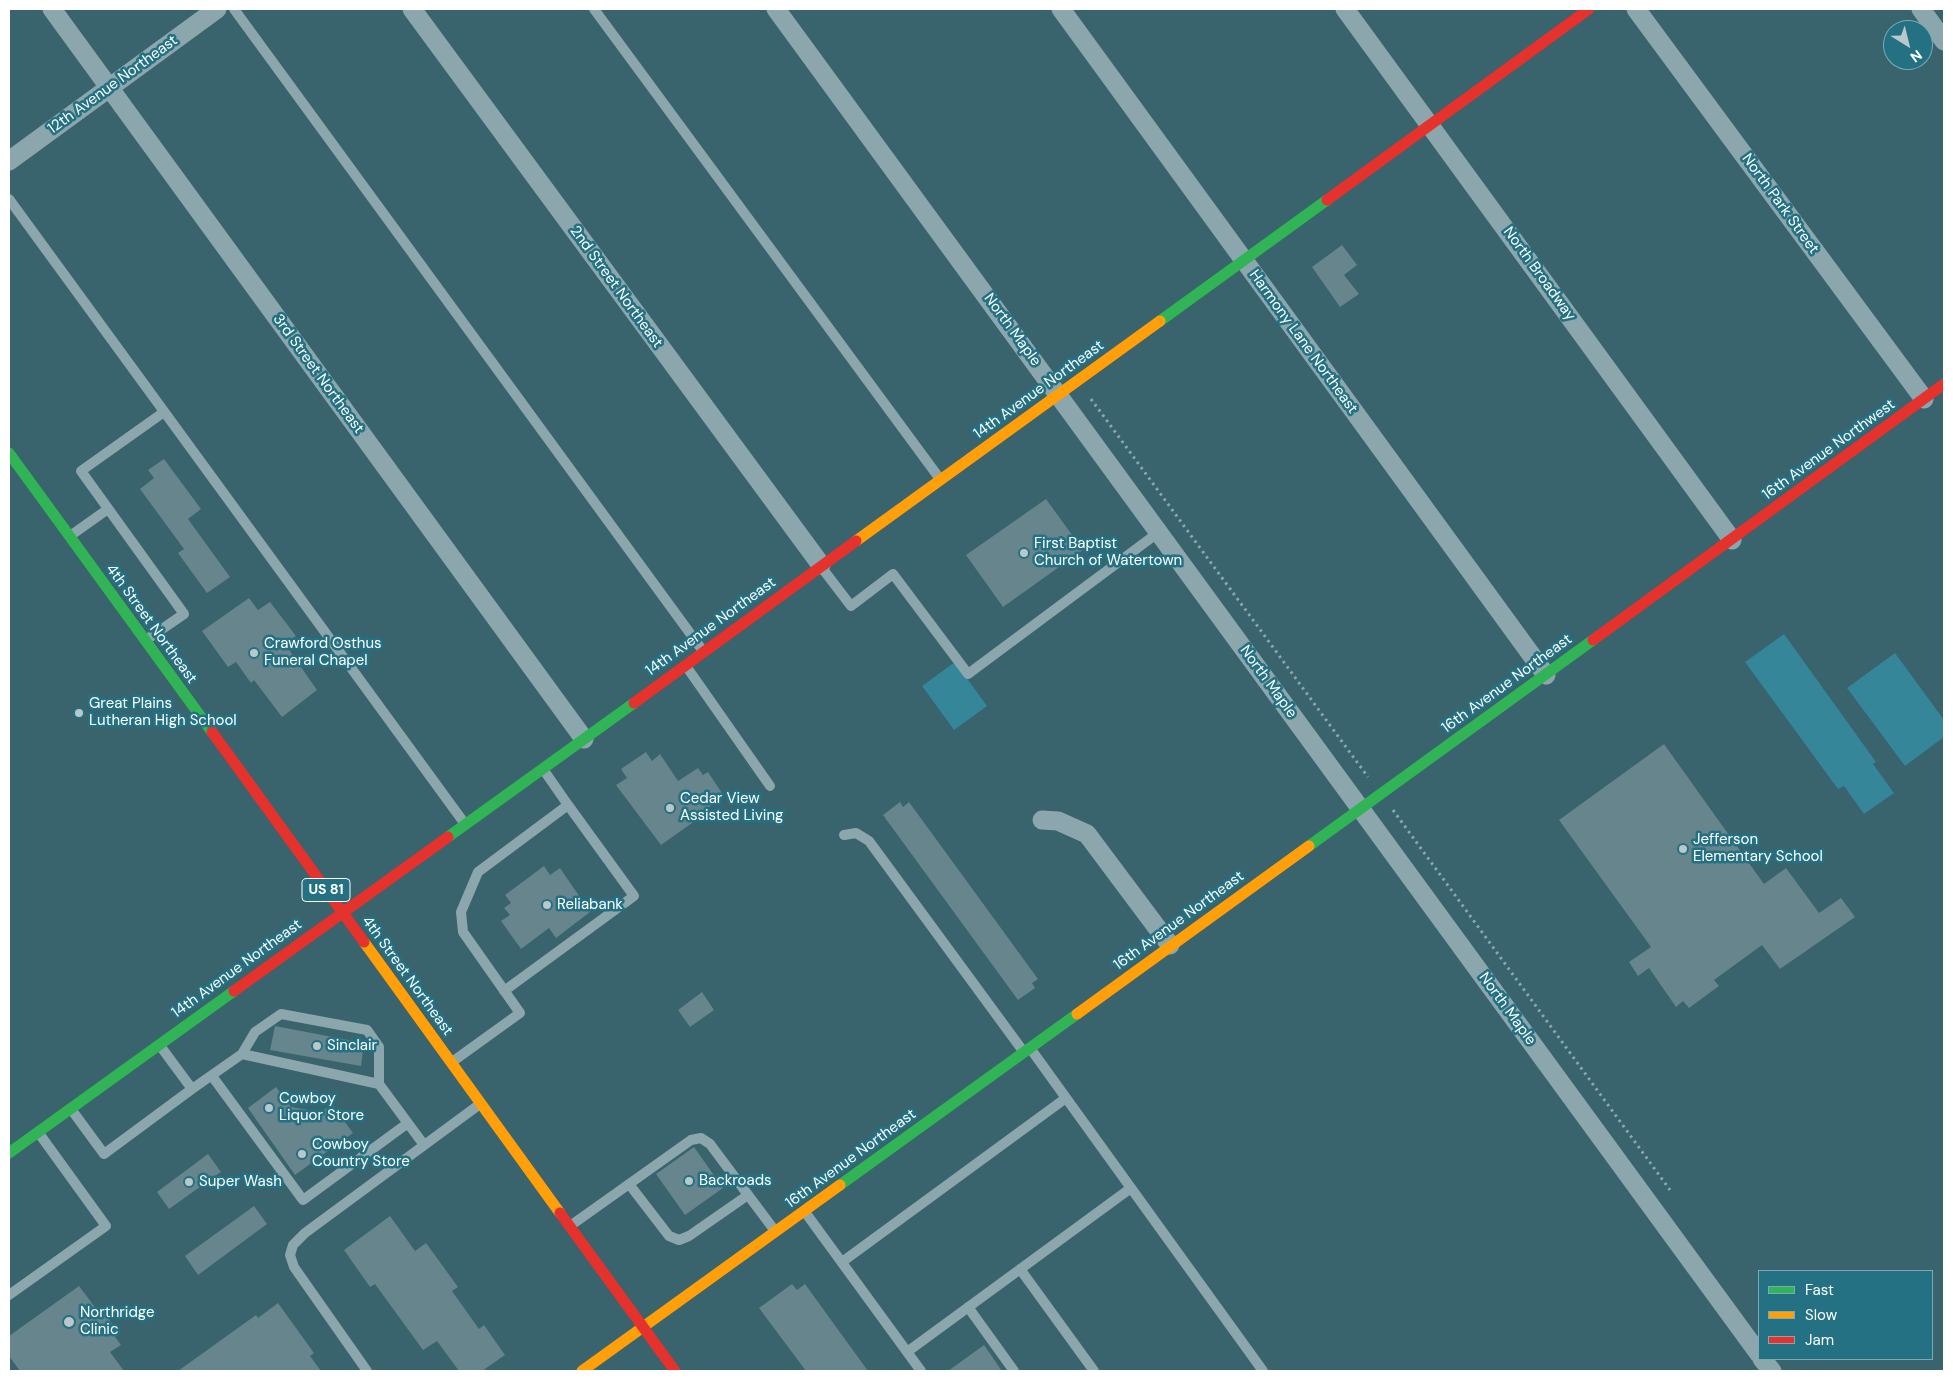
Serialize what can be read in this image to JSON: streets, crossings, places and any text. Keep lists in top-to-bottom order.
{
  "streets": {
    "main road": [
      "14th Avenue Northeast",
      "16th Avenue Northwest",
      "4th Street Northeast",
      "16th Avenue Northeast",
      "US 81"
    ],
    "street": [
      "12th Avenue Northeast",
      "North Park Street",
      "North Broadway",
      "2nd Street Northeast",
      "North Maple",
      "Harmony Lane Northeast",
      "3rd Street Northeast"
    ]
  },
  "crossings": [
    ["12th Avenue Northeast", "3rd Street Northeast"],
    ["North Park Street", "16th Avenue Northwest"],
    ["North Broadway", "14th Avenue Northeast"],
    ["North Broadway", "16th Avenue Northwest"],
    ["North Broadway", "16th Avenue Northeast"],
    ["2nd Street Northeast", "14th Avenue Northeast"],
    ["North Maple", "14th Avenue Northeast"],
    ["North Maple", "16th Avenue Northeast"],
    ["Harmony Lane Northeast", "14th Avenue Northeast"],
    ["Harmony Lane Northeast", "16th Avenue Northeast"],
    ["3rd Street Northeast", "14th Avenue Northeast"],
    ["14th Avenue Northeast", "4th Street Northeast"],
    ["16th Avenue Northwest", "16th Avenue Northeast"],
    ["4th Street Northeast", "16th Avenue Northeast"]
  ],
  "places": [
    "First Baptist Church of Watertown",
    "Crawford Osthus Funeral Chapel",
    "Great Plains Lutheran High School",
    "Cedar View Assisted Living",
    "Jefferson Elementary School",
    "Reliabank",
    "Sinclair",
    "Cowboy Liquor Store",
    "Cowboy Country Store",
    "Backroads",
    "Super Wash",
    "Northridge Clinic"
  ],
  "legend": ["Fast", "Slow", "Jam"],
  "north": "bottom right"
}
